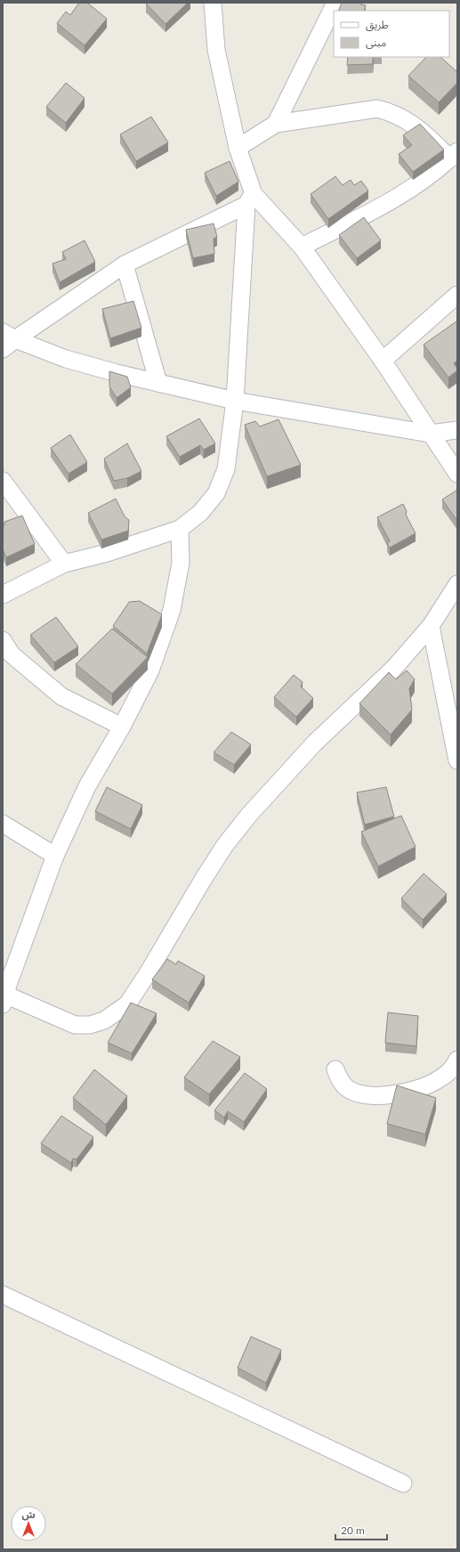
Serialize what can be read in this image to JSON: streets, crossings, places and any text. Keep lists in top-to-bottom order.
{
  "legend": ["طريق", "مبنى"],
  "scale_bar": "20 m",
  "north": "top"
}
